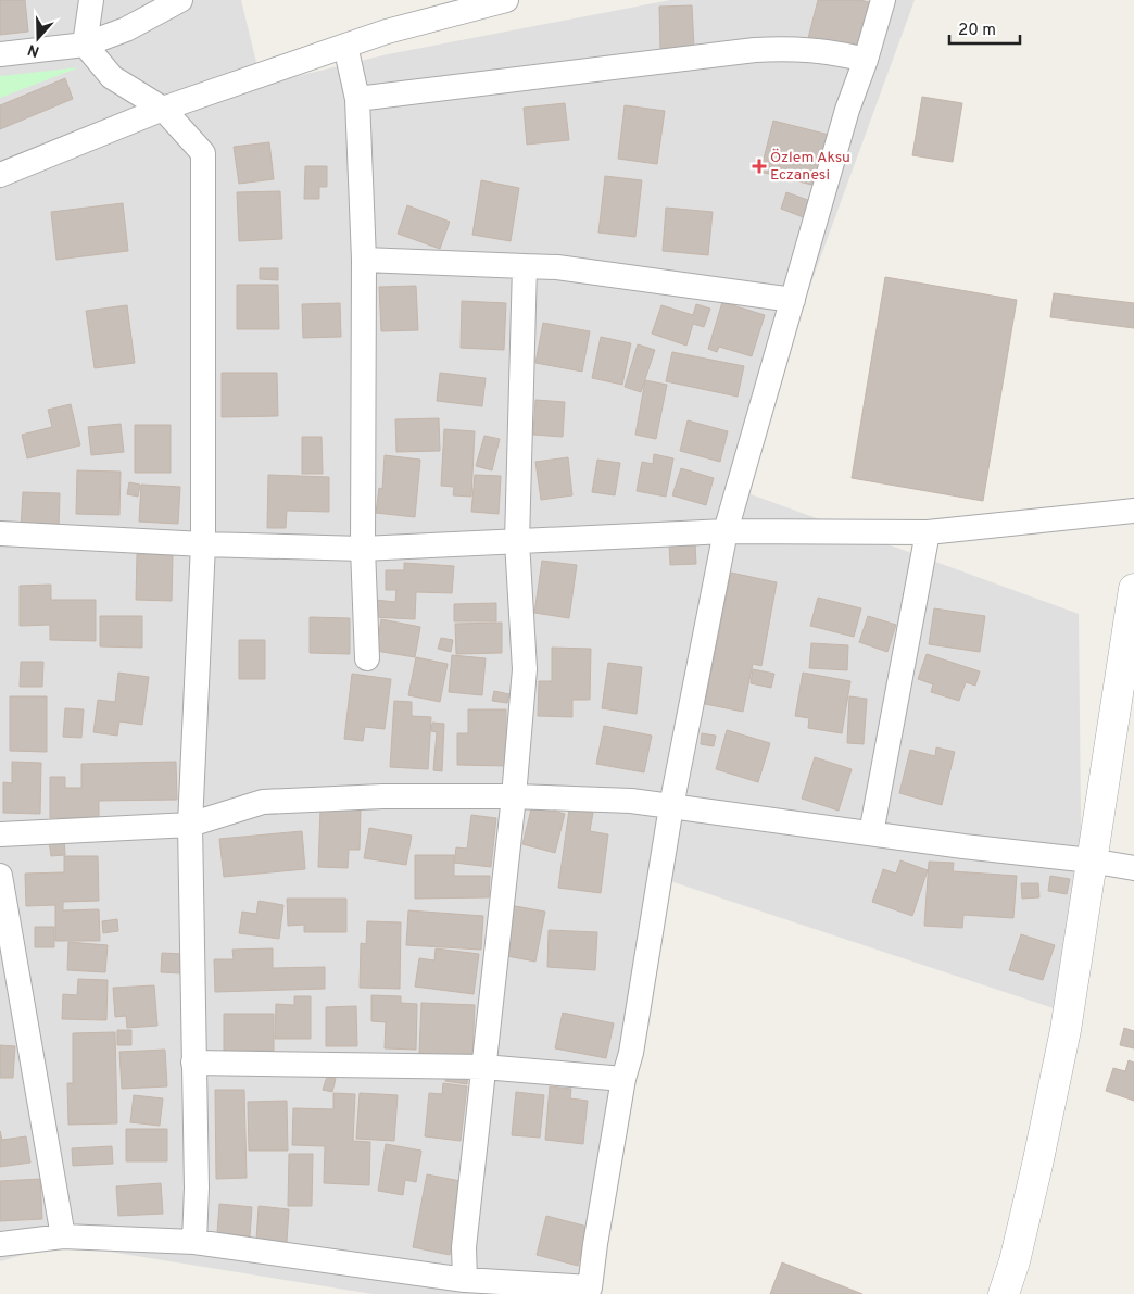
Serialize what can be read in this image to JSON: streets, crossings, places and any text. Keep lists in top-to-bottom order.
{
  "places": {
    "health": ["Özlem Aksu Eczanesi"]
  },
  "scale_bar": "20 m",
  "north": "bottom"
}
